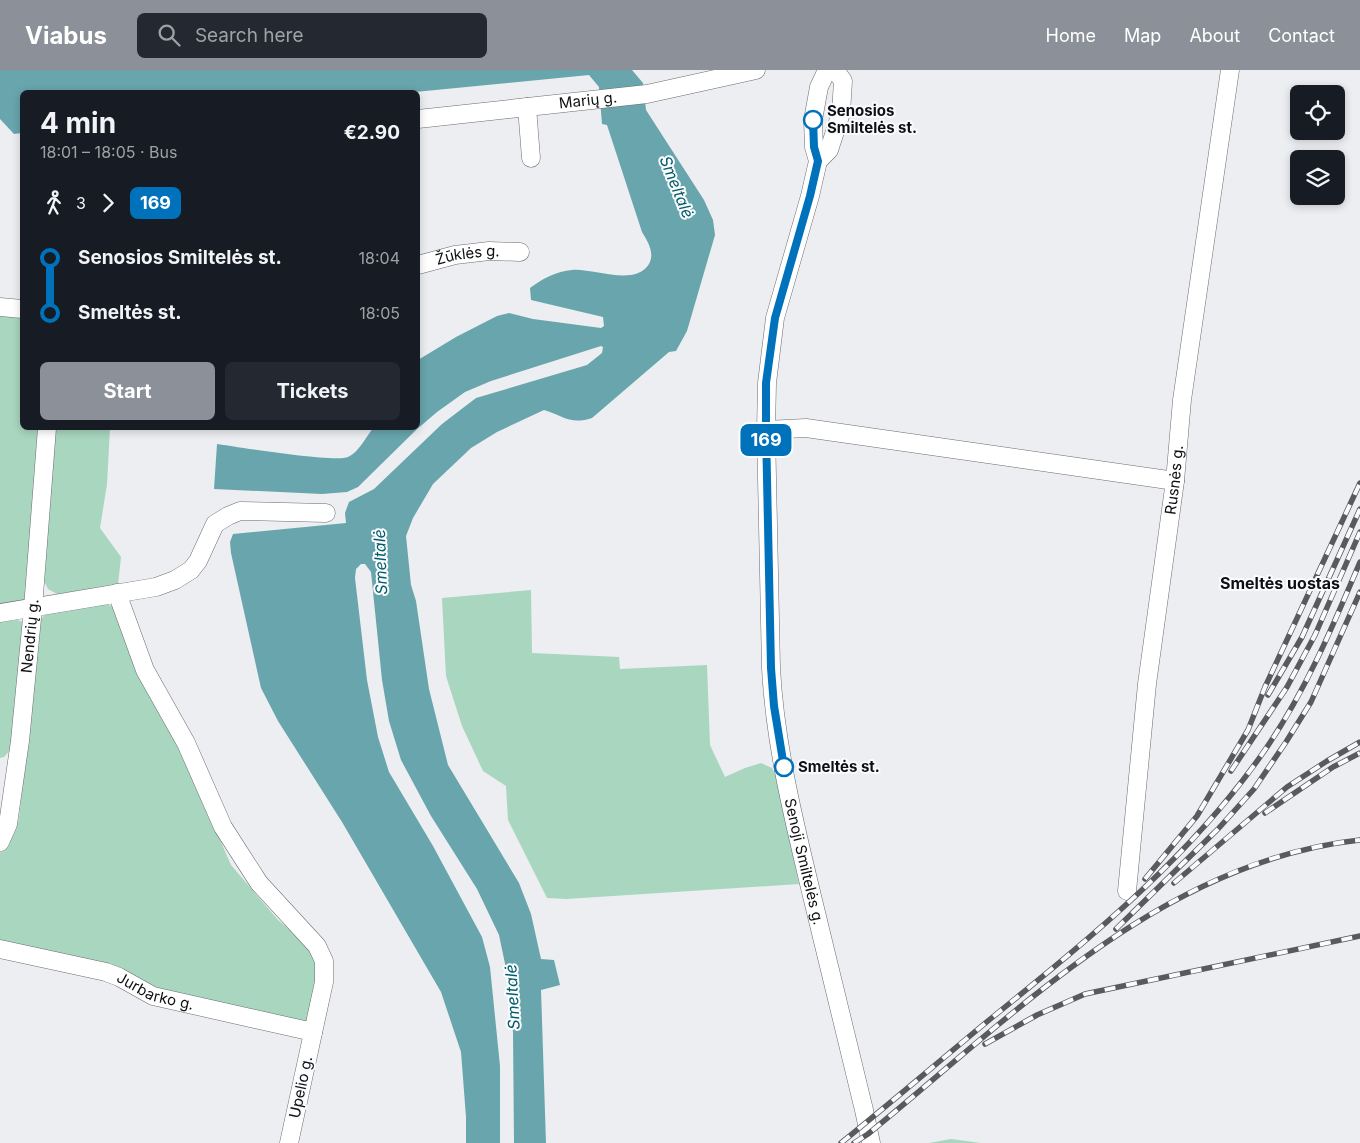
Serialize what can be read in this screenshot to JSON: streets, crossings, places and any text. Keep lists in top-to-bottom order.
{
  "streets": {
    "street": [
      "Marių g.",
      "Žūklės g.",
      "Rusnės g.",
      "Nendrių g.",
      "Senoji Smiltelės g.",
      "Jurbarko g.",
      "Upelio g."
    ]
  },
  "crossings": [
    ["Jurbarko g.", "Upelio g."]
  ],
  "districts": ["Smeltės uostas"],
  "water": ["Smeltalė"],
  "places": ["Senosios Smiltelės st.", "Smeltės st."],
  "lines": ["bus line 169"],
  "page": {
    "header": "Viabus",
    "search": "Search here",
    "nav": [
      "Home",
      "Map",
      "About",
      "Contact"
    ],
    "on_map": "169",
    "heading": ["4 min", "18:01 – 18:05 · Bus", "€2.90"],
    "legs": ["3", "169"],
    "list": [
      {
        "name": "Senosios Smiltelės st.",
        "value": "18:04"
      },
      {
        "name": "Smeltės st.",
        "value": "18:05"
      }
    ],
    "buttons": ["Start", "Tickets"]
  }
}
